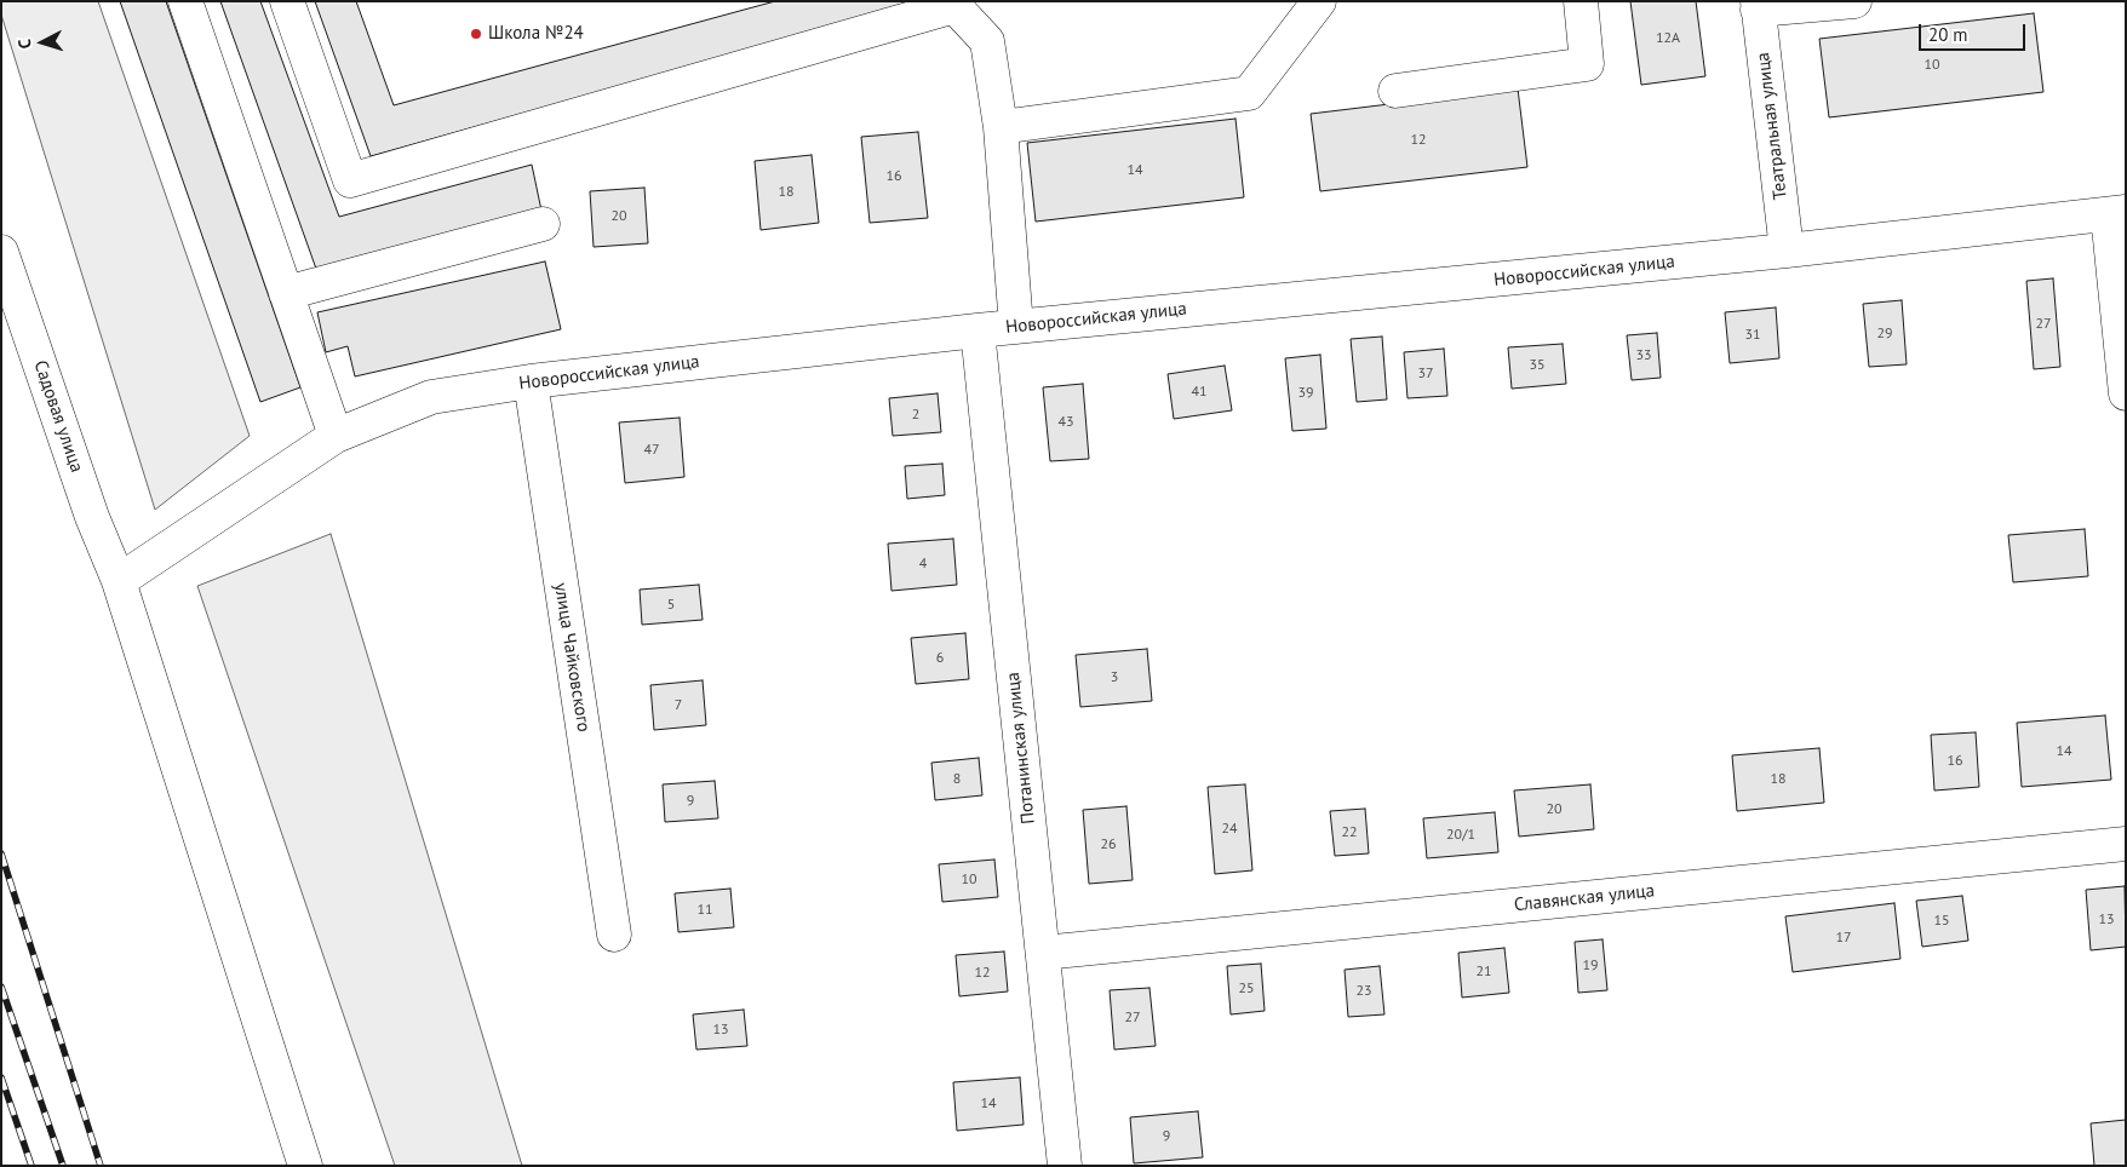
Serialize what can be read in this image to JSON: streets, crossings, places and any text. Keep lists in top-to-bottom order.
{
  "streets": {
    "street": [
      "Театральная улица",
      "Новороссийская улица",
      "Садовая улица",
      "улица Чайковского",
      "Потанинская улица",
      "Славянская улица"
    ]
  },
  "crossings": [
    ["Театральная улица", "Новороссийская улица"],
    ["Новороссийская улица", "Садовая улица"],
    ["Новороссийская улица", "улица Чайковского"],
    ["Новороссийская улица", "Потанинская улица"],
    ["Потанинская улица", "Славянская улица"]
  ],
  "places": ["Школа №24"],
  "house_numbers": [
    "12А",
    "10",
    "12",
    "14",
    "16",
    "18",
    "20",
    "27",
    "29",
    "31",
    "33",
    "35",
    "37",
    "41",
    "39",
    "2",
    "43",
    "47",
    "4",
    "5",
    "6",
    "3",
    "7",
    "14",
    "16",
    "8",
    "18",
    "9",
    "20",
    "24",
    "22",
    "20/1",
    "26",
    "10",
    "11",
    "13",
    "15",
    "17",
    "19",
    "21",
    "12",
    "25",
    "23",
    "27",
    "13",
    "14",
    "9"
  ],
  "scale_bar": "20 m",
  "north": "left"
}
